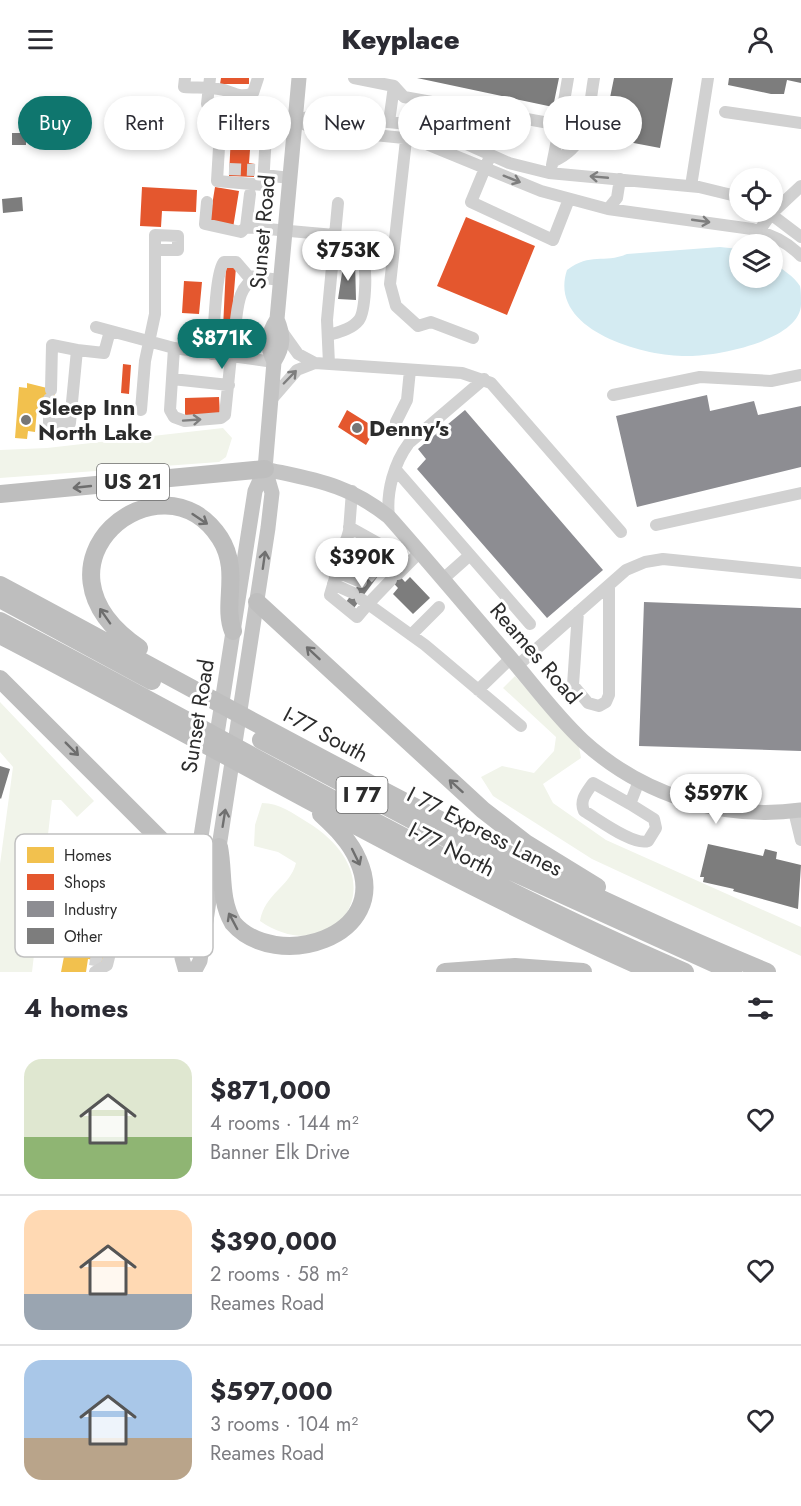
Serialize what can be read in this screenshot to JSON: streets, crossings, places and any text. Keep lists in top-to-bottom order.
{
  "streets": {
    "highway": [
      "US 21",
      "I-77 South",
      "I 77",
      "I 77 Express Lanes",
      "I-77 North"
    ],
    "main road": ["Sunset Road", "Reames Road"]
  },
  "crossings": [
    ["Sunset Road", "US 21"],
    ["Sunset Road", "Reames Road"],
    ["US 21", "Reames Road"]
  ],
  "places": ["Sleep Inn North Lake", "Denny's"],
  "legend": [
    "Homes",
    "Shops",
    "Industry",
    "Other"
  ],
  "page": {
    "header": "Keyplace",
    "chip": [
      "Buy",
      "Rent",
      "Filters",
      "New",
      "Apartment",
      "House"
    ],
    "price": [
      "$753K",
      "$871K",
      "$390K",
      "$597K"
    ],
    "heading": "4 homes",
    "list": [
      {
        "name": "$871,000",
        "note": "4 rooms · 144 m² · Banner Elk Drive"
      },
      {
        "name": "$390,000",
        "note": "2 rooms · 58 m² · Reames Road"
      },
      {
        "name": "$597,000",
        "note": "3 rooms · 104 m² · Reames Road"
      }
    ]
  }
}
